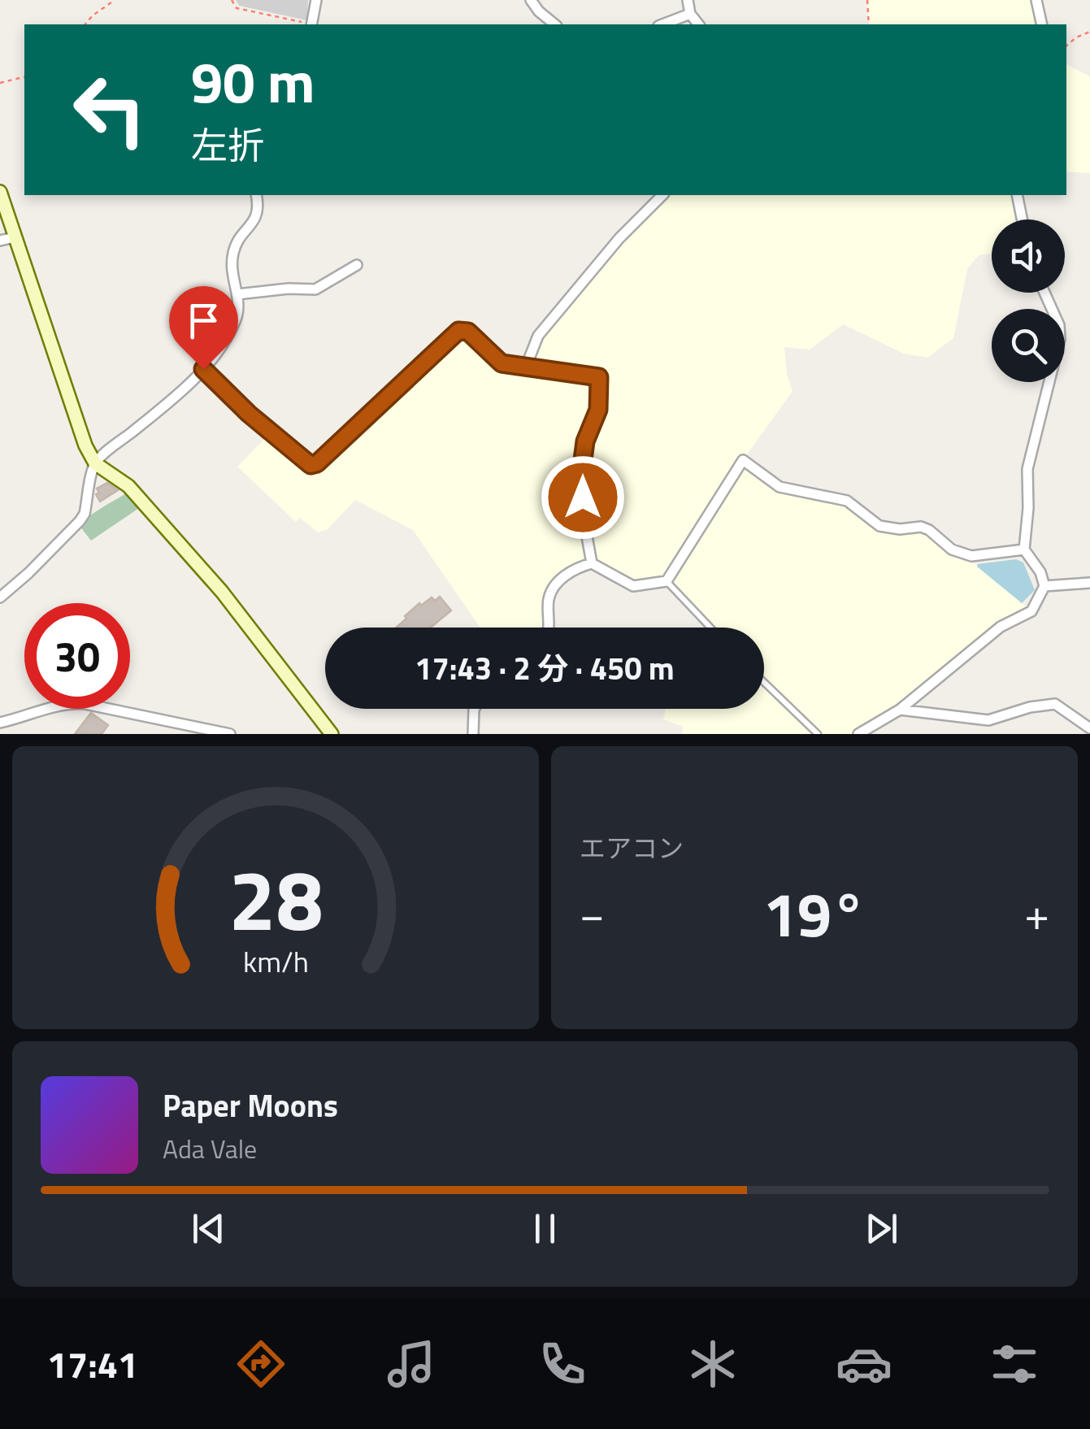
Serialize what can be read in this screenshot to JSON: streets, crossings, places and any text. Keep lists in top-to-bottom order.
{
  "page": {
    "turn": ["90 m", "左折"],
    "limit": "30",
    "trip": "17:43 · 2 分 · 450 m",
    "tile": "エアコン",
    "heat": ["−", "19°", "+"],
    "song": ["Paper Moons", "Ada Vale"],
    "tabs": "17:41",
    "gauge": ["28", "km/h"]
  }
}
